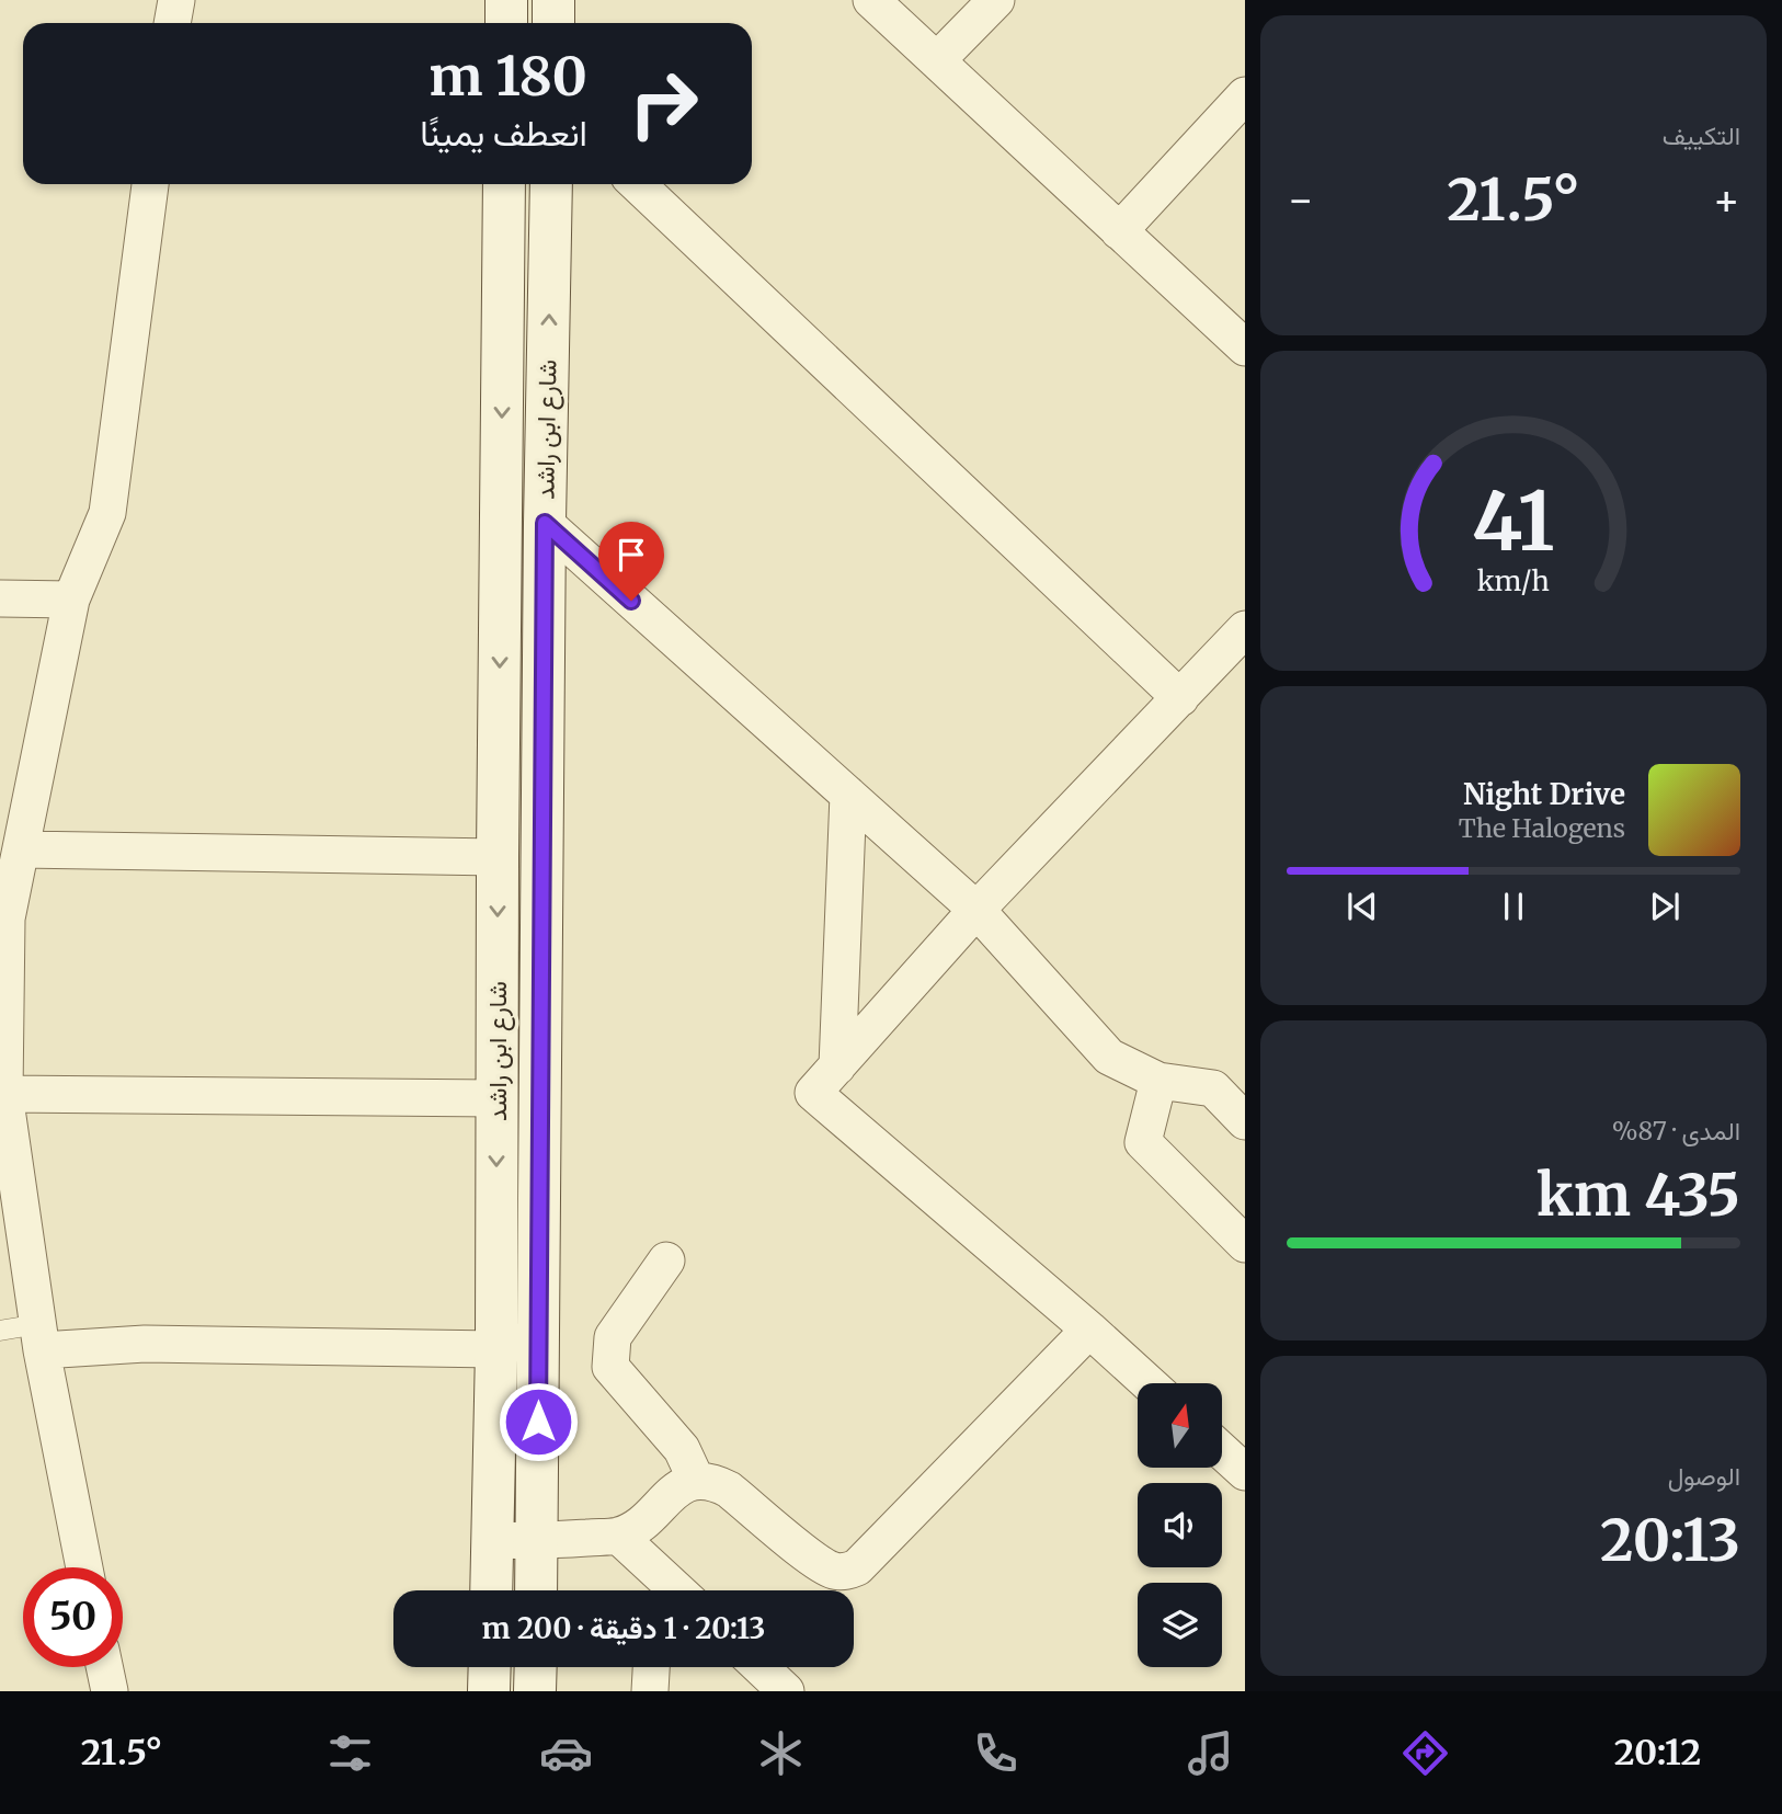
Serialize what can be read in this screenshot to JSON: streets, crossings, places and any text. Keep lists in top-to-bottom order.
{
  "streets": {
    "main road": ["شارع ابن راشد"]
  },
  "north": "top",
  "page": {
    "tile": [
      "التكييف",
      ["المدى · 87%", "435 km"],
      ["الوصول", "20:13"]
    ],
    "turn": ["180 m", "انعطف يمينًا"],
    "heat": ["−", "21.5°", "+"],
    "song": ["Night Drive", "The Halogens"],
    "limit": "50",
    "trip": "20:13 · 1 دقيقة · 200 m",
    "tabs": ["20:12", "21.5°"],
    "gauge": ["41", "km/h"]
  }
}
